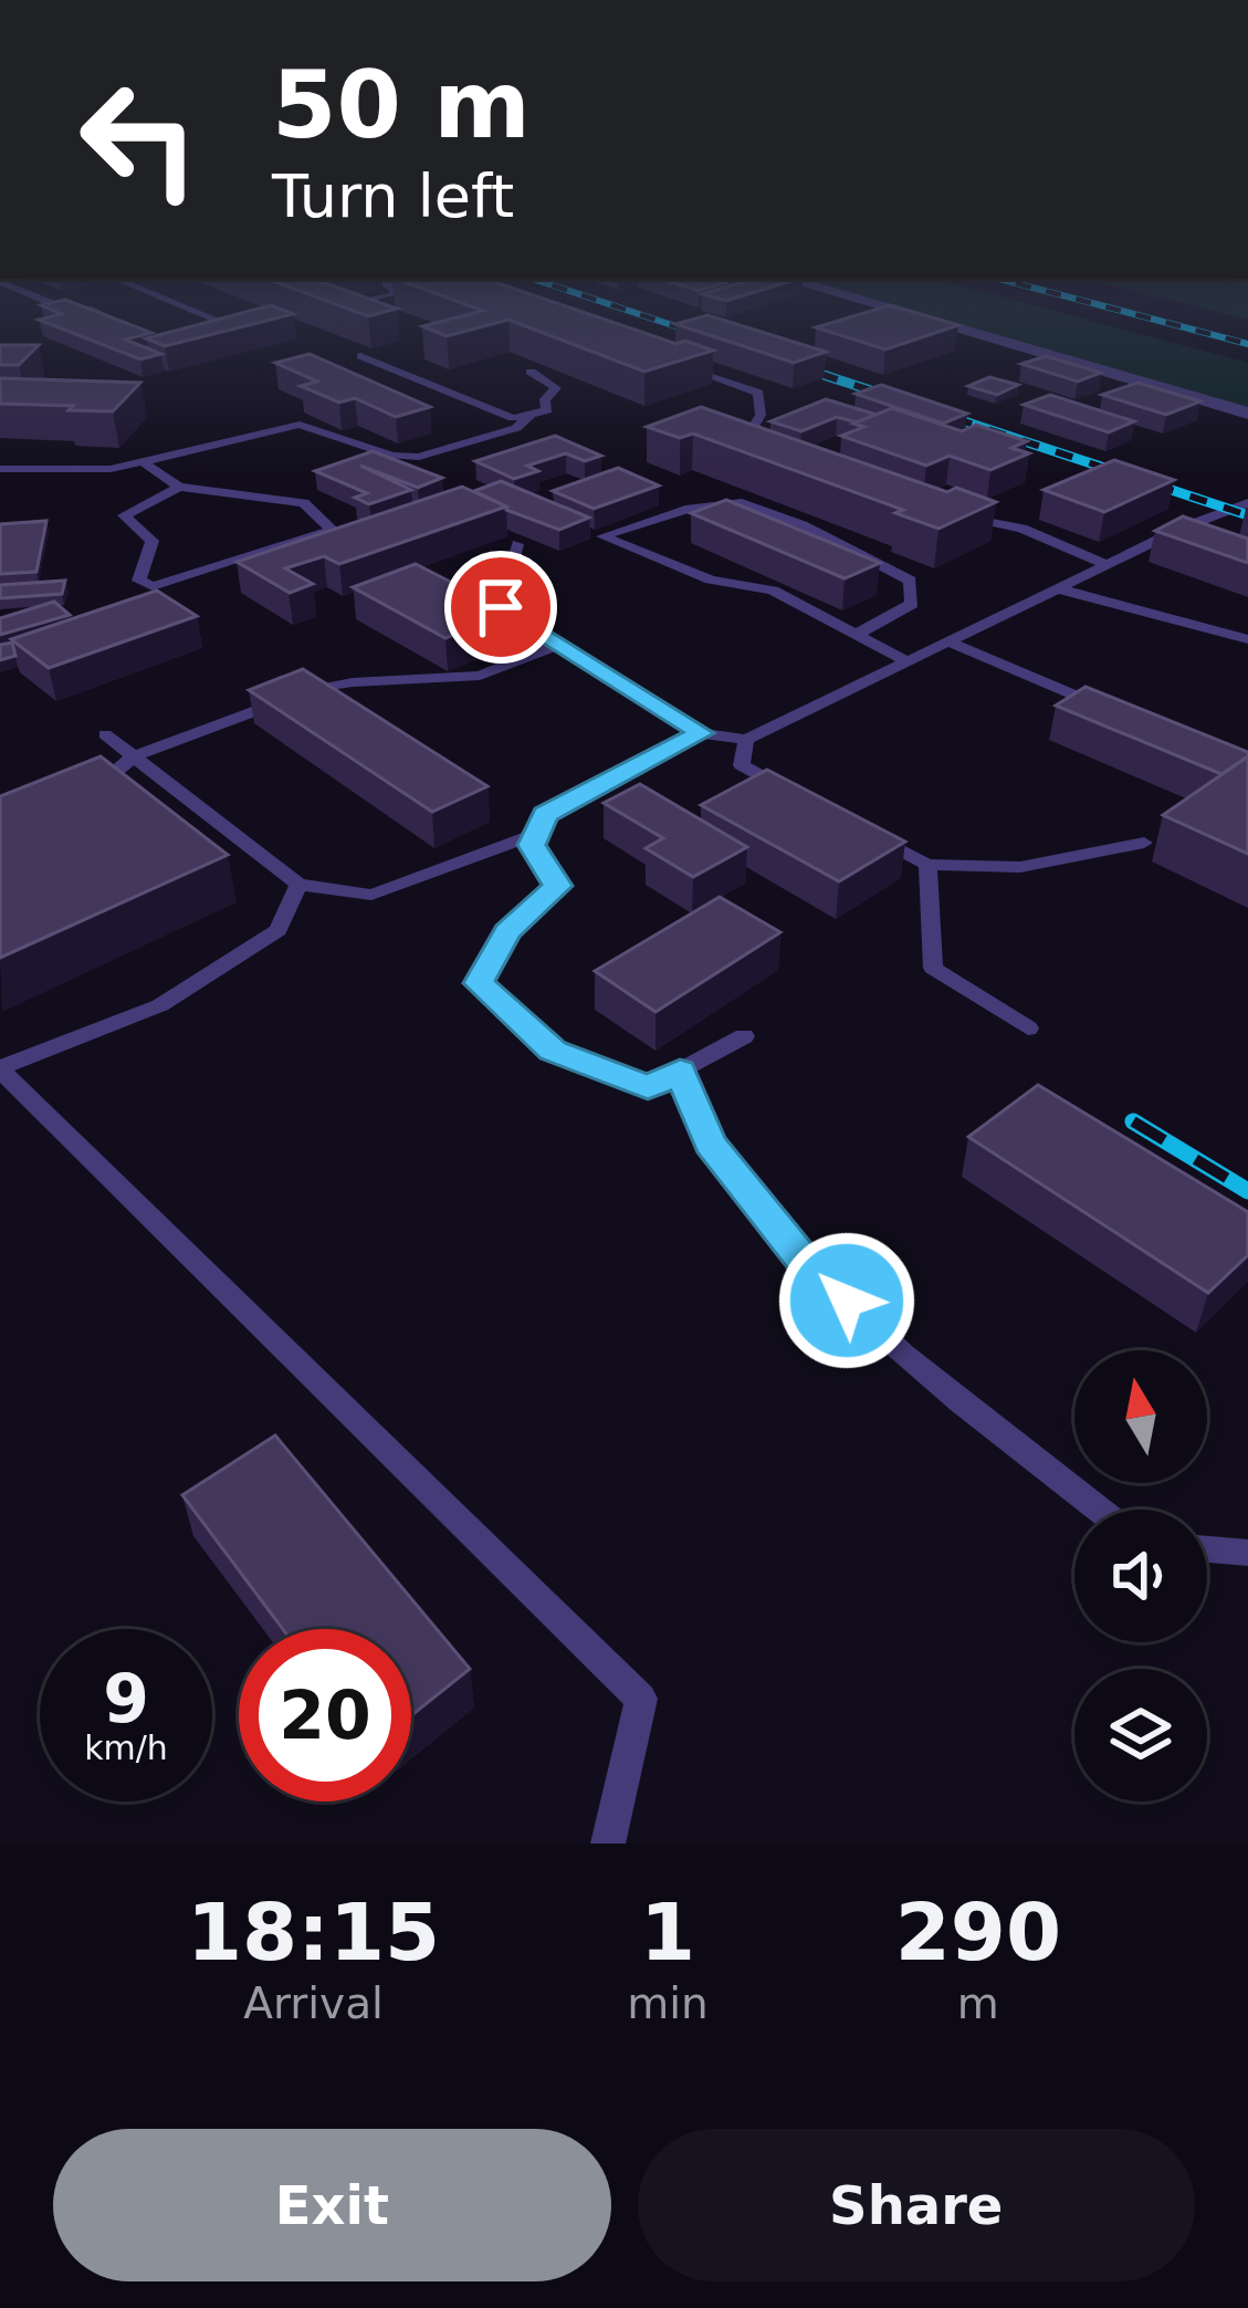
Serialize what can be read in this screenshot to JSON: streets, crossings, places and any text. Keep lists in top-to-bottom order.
{
  "north": "top",
  "page": {
    "turn": ["50 m", "Turn left"],
    "speed": "9 km/h",
    "limit": "20",
    "eta": [
      "18:15",
      "Arrival",
      "1",
      "min",
      "290",
      "m"
    ],
    "buttons": ["Exit", "Share"]
  }
}
